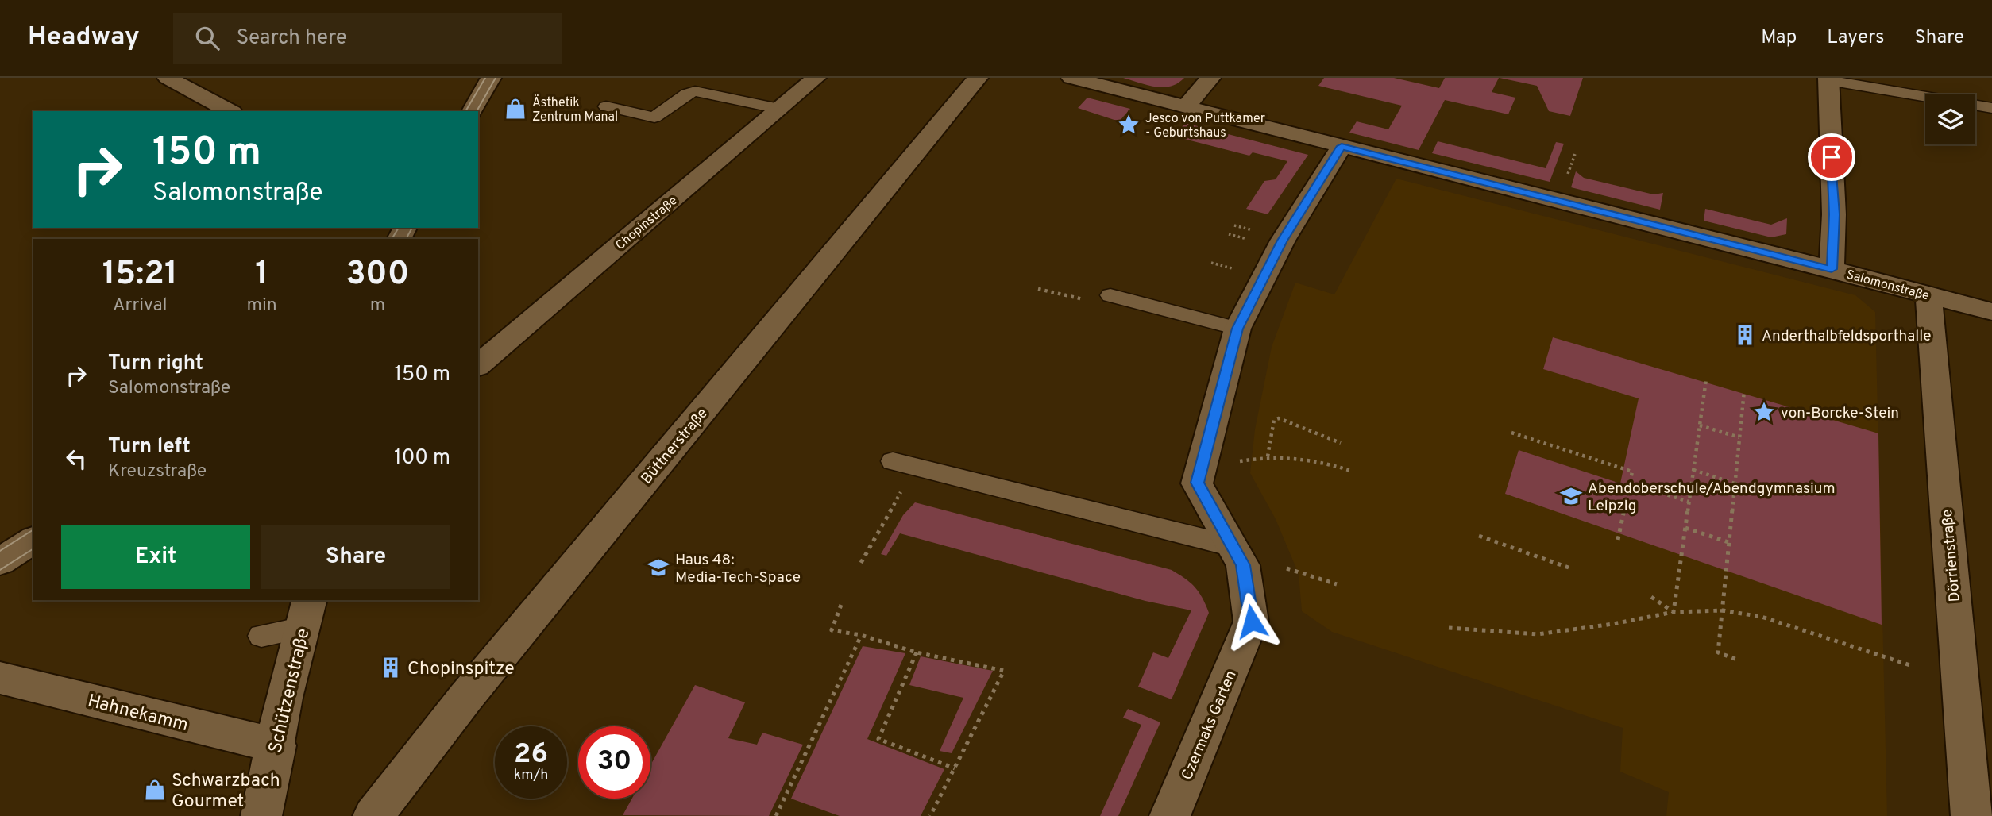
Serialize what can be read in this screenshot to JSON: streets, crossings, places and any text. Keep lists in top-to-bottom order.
{
  "streets": {
    "street": [
      "Chopinstraße",
      "Salomonstraße",
      "Büttnerstraße",
      "Dörrienstraße",
      "Schützenstraße",
      "Hahnekamm",
      "Czermaks Garten"
    ]
  },
  "crossings": [
    ["Salomonstraße", "Dörrienstraße"],
    ["Salomonstraße", "Czermaks Garten"],
    ["Schützenstraße", "Hahnekamm"]
  ],
  "places": {
    "shop": ["Ästhetik Zentrum Manal", "Schwarzbach Gourmet"],
    "place": ["Jesco von Puttkamer - Geburtshaus", "von-Borcke-Stein"],
    "building": ["Anderthalbfeldsporthalle", "Chopinspitze"],
    "school or university": ["Abendoberschule/Abendgymnasium Leipzig", "Haus 48: Media-Tech-Space"]
  },
  "page": {
    "header": "Headway",
    "search": "Search here",
    "nav": ["Map", "Layers", "Share"],
    "turn": ["150 m", "Salomonstraße"],
    "eta": [
      "15:21",
      "Arrival",
      "1",
      "min",
      "300",
      "m"
    ],
    "list": [
      {
        "name": "Turn right",
        "note": "Salomonstraße",
        "value": "150 m"
      },
      {
        "name": "Turn left",
        "note": "Kreuzstraße",
        "value": "100 m"
      }
    ],
    "buttons": ["Exit", "Share"],
    "speed": "26 km/h",
    "limit": "30"
  }
}
